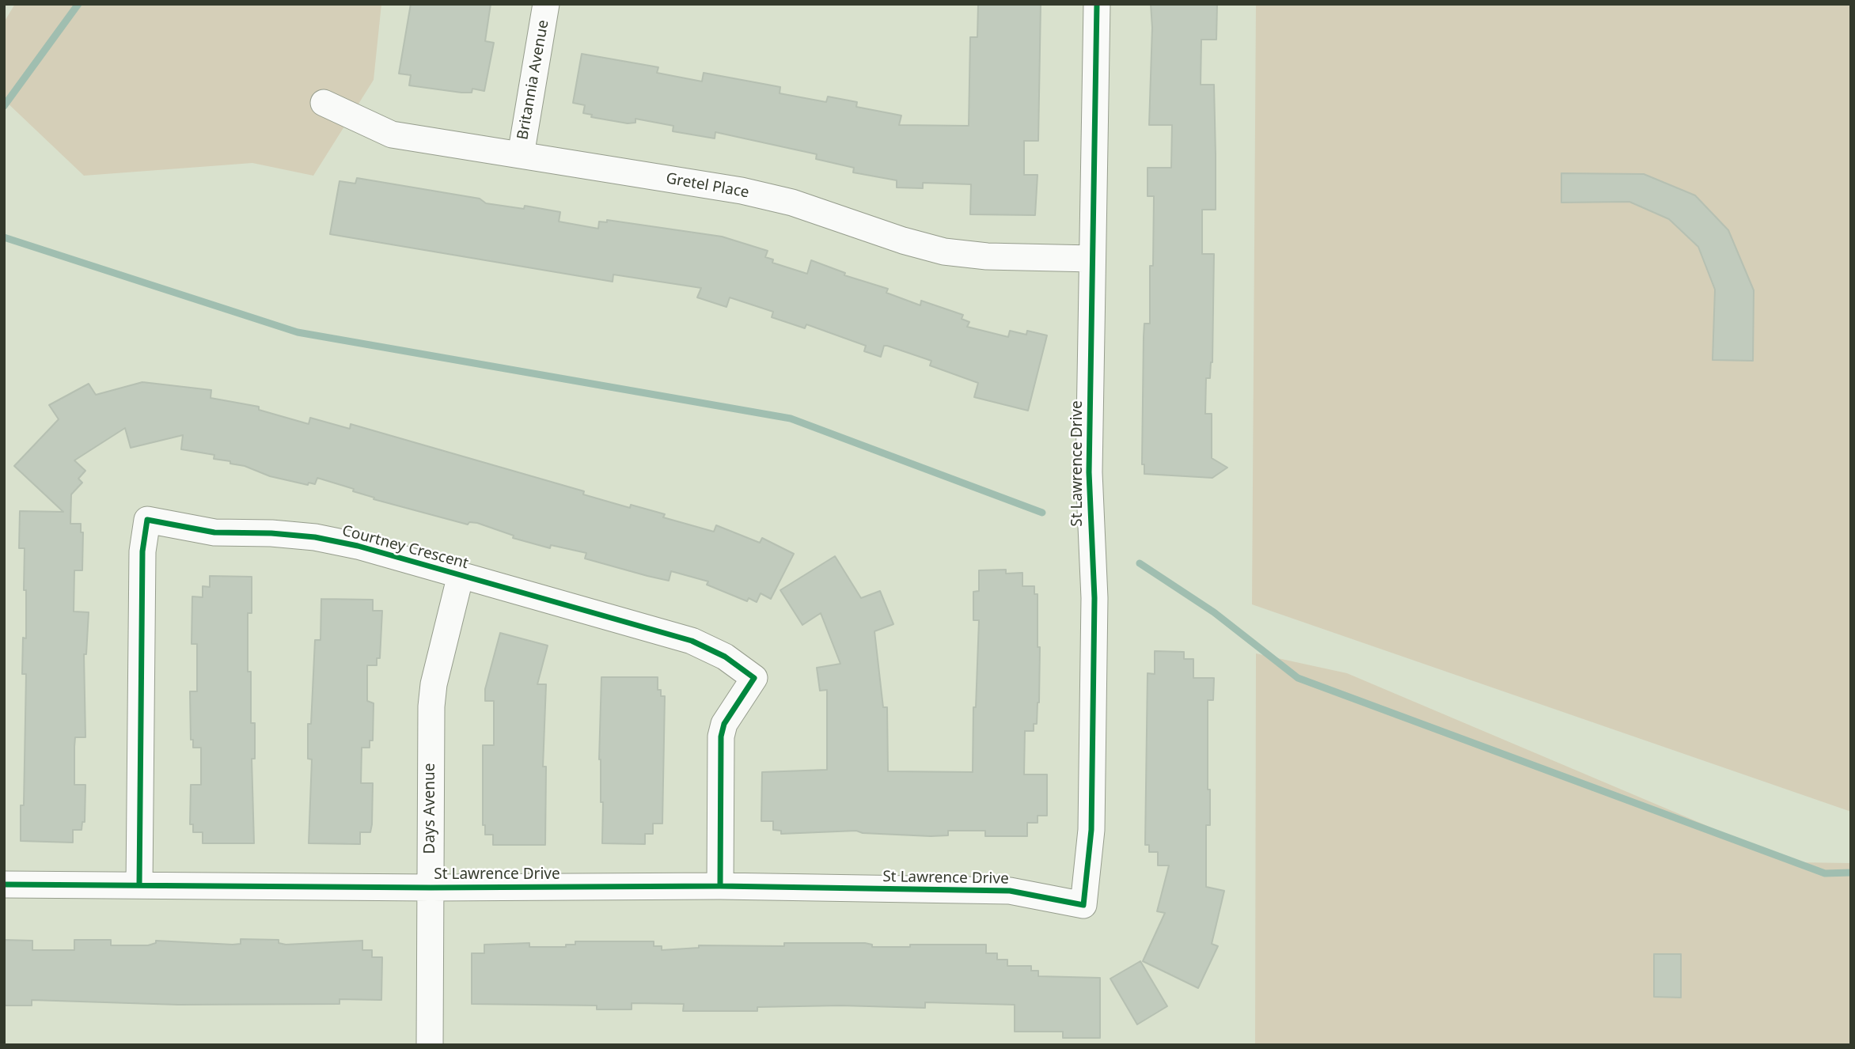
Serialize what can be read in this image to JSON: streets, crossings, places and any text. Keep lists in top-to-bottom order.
{
  "streets": {
    "street": [
      "Britannia Avenue",
      "Gretel Place",
      "St Lawrence Drive",
      "Courtney Crescent",
      "Days Avenue"
    ]
  },
  "crossings": [
    ["Britannia Avenue", "Gretel Place"],
    ["Gretel Place", "St Lawrence Drive"],
    ["St Lawrence Drive", "Courtney Crescent"],
    ["St Lawrence Drive", "Days Avenue"],
    ["Courtney Crescent", "Days Avenue"]
  ]
}
